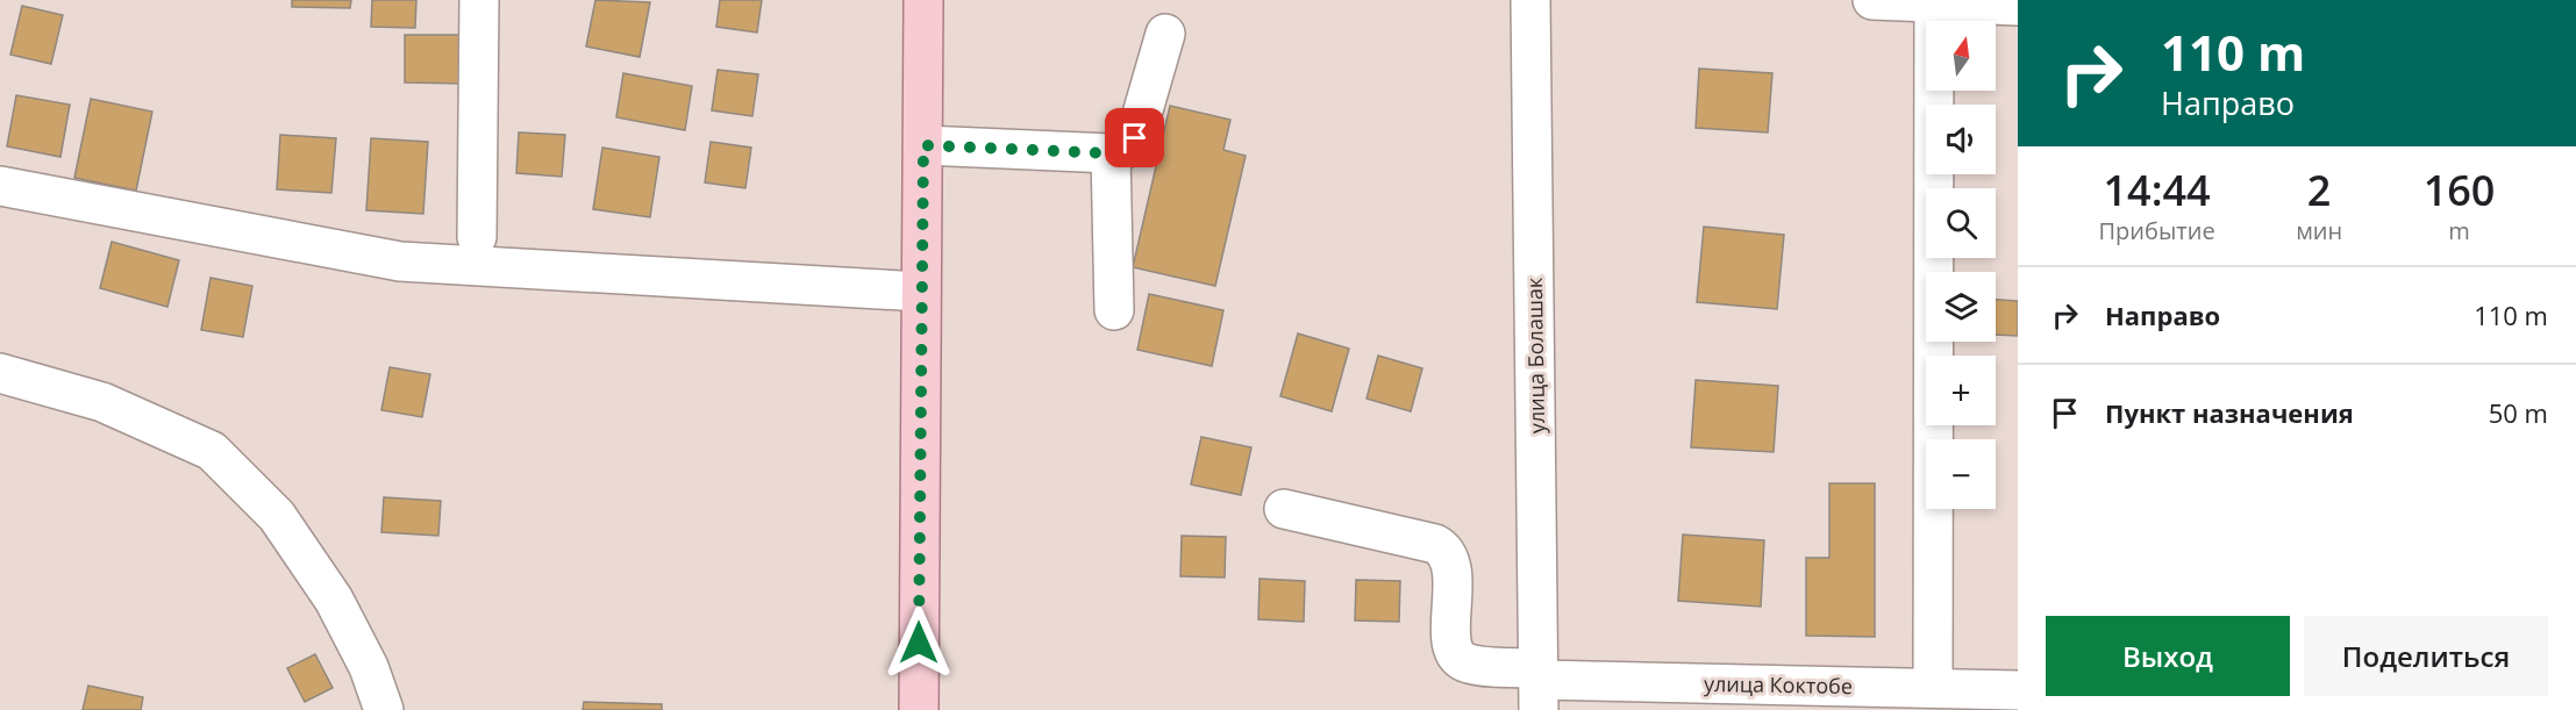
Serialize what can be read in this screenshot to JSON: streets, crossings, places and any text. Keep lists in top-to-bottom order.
{
  "streets": {
    "street": ["улица Болашак", "улица Коктобе"]
  },
  "crossings": [
    ["улица Болашак", "улица Коктобе"]
  ],
  "north": "top",
  "page": {
    "turn": ["110 m", "Направо"],
    "map_buttons": ["+", "−"],
    "eta": [
      "14:44",
      "Прибытие",
      "2",
      "мин",
      "160",
      "m"
    ],
    "list": [
      {
        "name": "Направо",
        "value": "110 m"
      },
      {
        "name": "Пункт назначения",
        "value": "50 m"
      }
    ],
    "buttons": ["Выход", "Поделиться"]
  }
}
